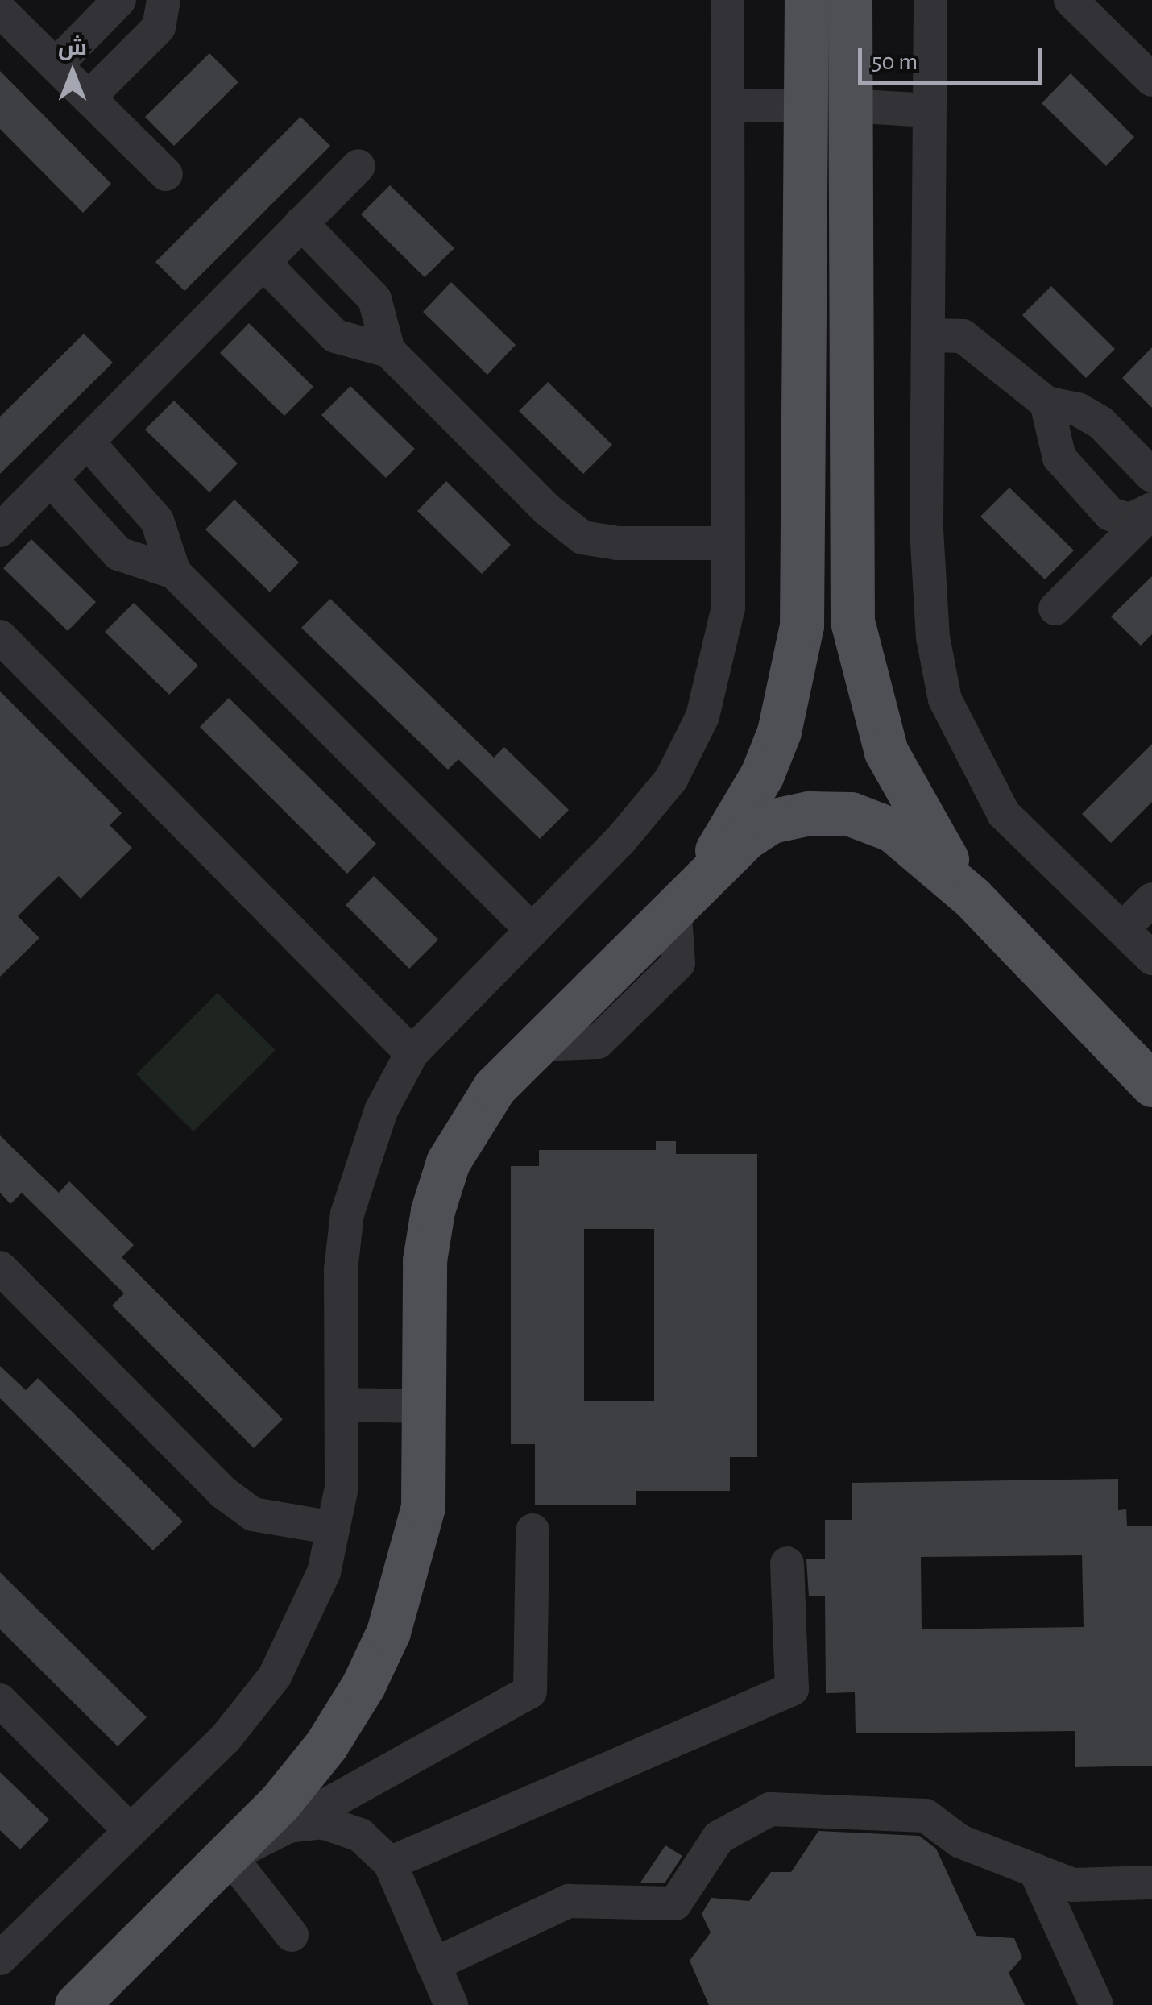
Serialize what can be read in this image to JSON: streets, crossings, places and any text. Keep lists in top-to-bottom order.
{
  "scale_bar": "50 m",
  "north": "top"
}
